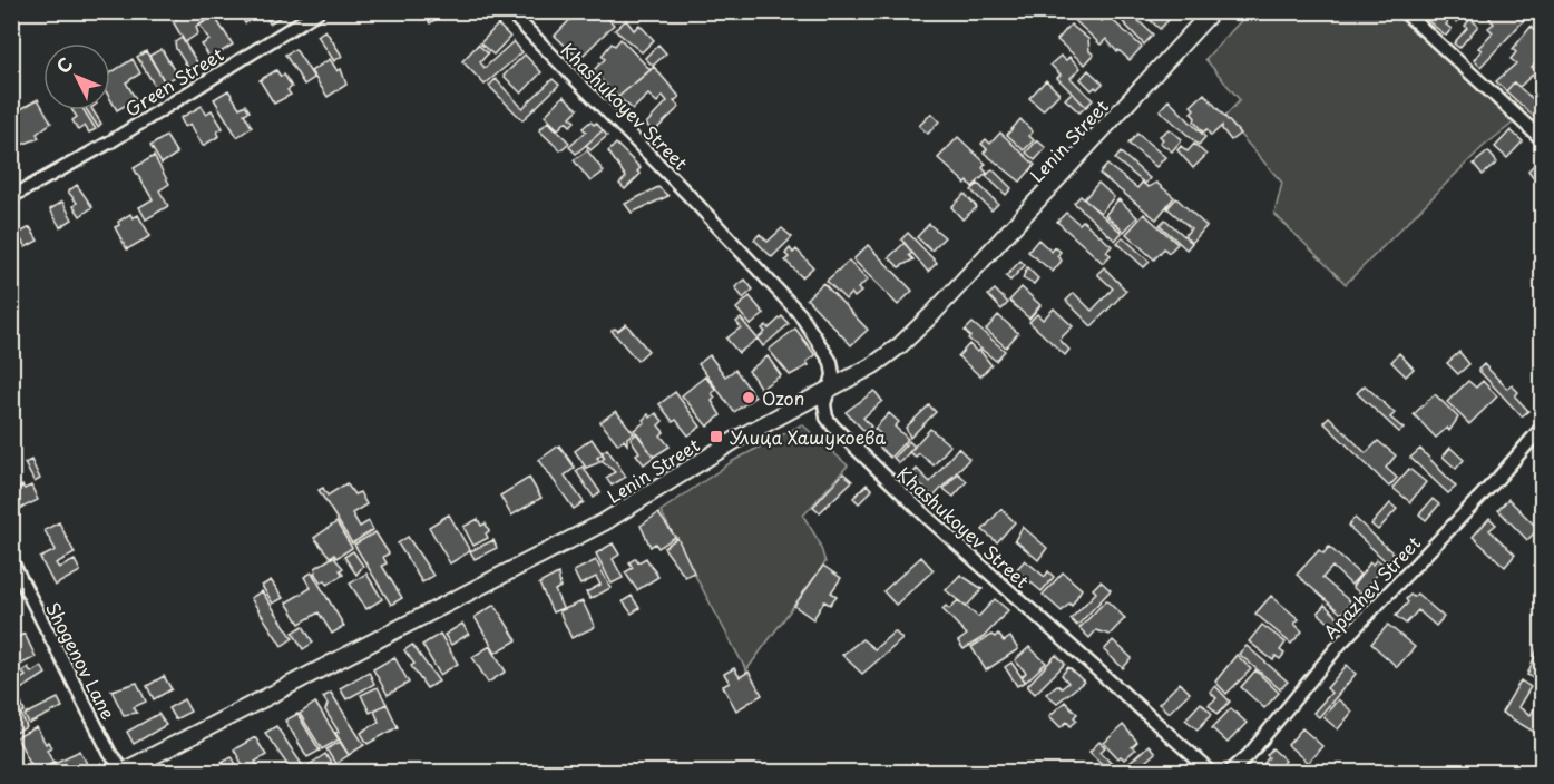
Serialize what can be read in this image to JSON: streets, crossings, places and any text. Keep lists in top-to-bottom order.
{
  "streets": {
    "street": [
      "Green Street",
      "Khashukoyev Street",
      "Lenin Street",
      "Apazhev Street",
      "Shogenov Lane"
    ]
  },
  "crossings": [
    ["Khashukoyev Street", "Lenin Street"],
    ["Lenin Street", "Shogenov Lane"]
  ],
  "places": {
    "other": ["Ozon"],
    "transit": ["Улица Хашукоева"]
  },
  "north": "top left"
}
